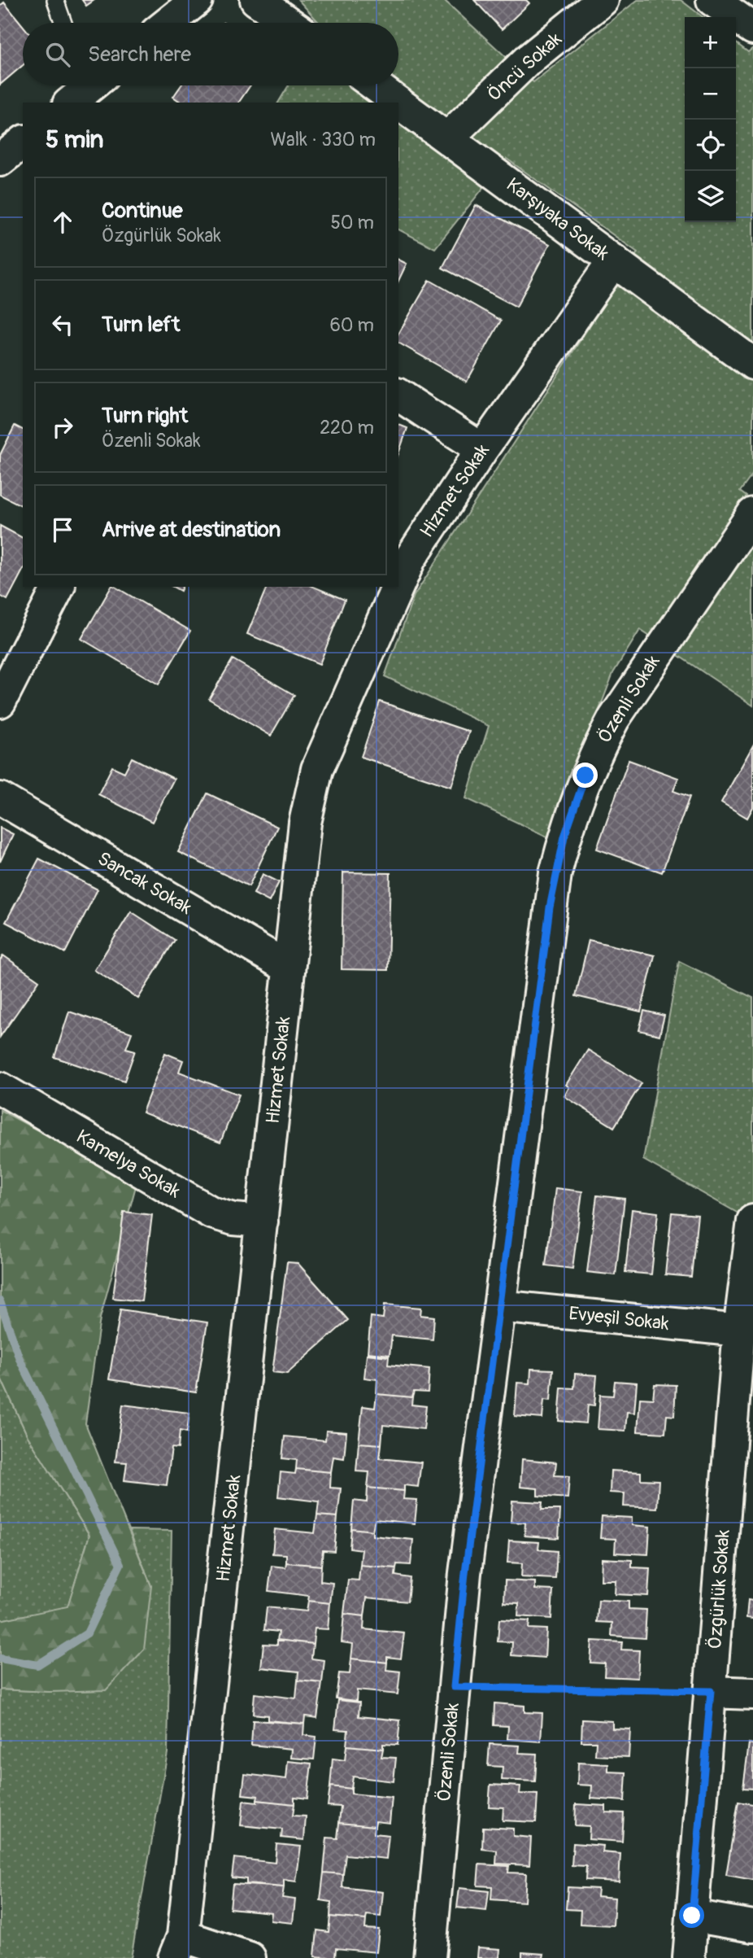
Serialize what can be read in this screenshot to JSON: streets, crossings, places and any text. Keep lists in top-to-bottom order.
{
  "streets": {
    "street": [
      "Öncü Sokak",
      "Karşıyaka Sokak",
      "Hizmet Sokak",
      "Özenli Sokak",
      "Sancak Sokak",
      "Kamelya Sokak",
      "Evyeşil Sokak",
      "Özgürlük Sokak"
    ]
  },
  "crossings": [
    ["Öncü Sokak", "Karşıyaka Sokak"],
    ["Karşıyaka Sokak", "Hizmet Sokak"],
    ["Hizmet Sokak", "Sancak Sokak"],
    ["Hizmet Sokak", "Kamelya Sokak"],
    ["Özenli Sokak", "Evyeşil Sokak"],
    ["Evyeşil Sokak", "Özgürlük Sokak"]
  ],
  "page": {
    "map_buttons": ["+", "−"],
    "search": "Search here",
    "heading": ["5 min", "Walk · 330 m"],
    "list": [
      ["Continue", "Özgürlük Sokak", "50 m"],
      ["Turn left", "60 m"],
      ["Turn right", "Özenli Sokak", "220 m"],
      "Arrive at destination"
    ]
  }
}
